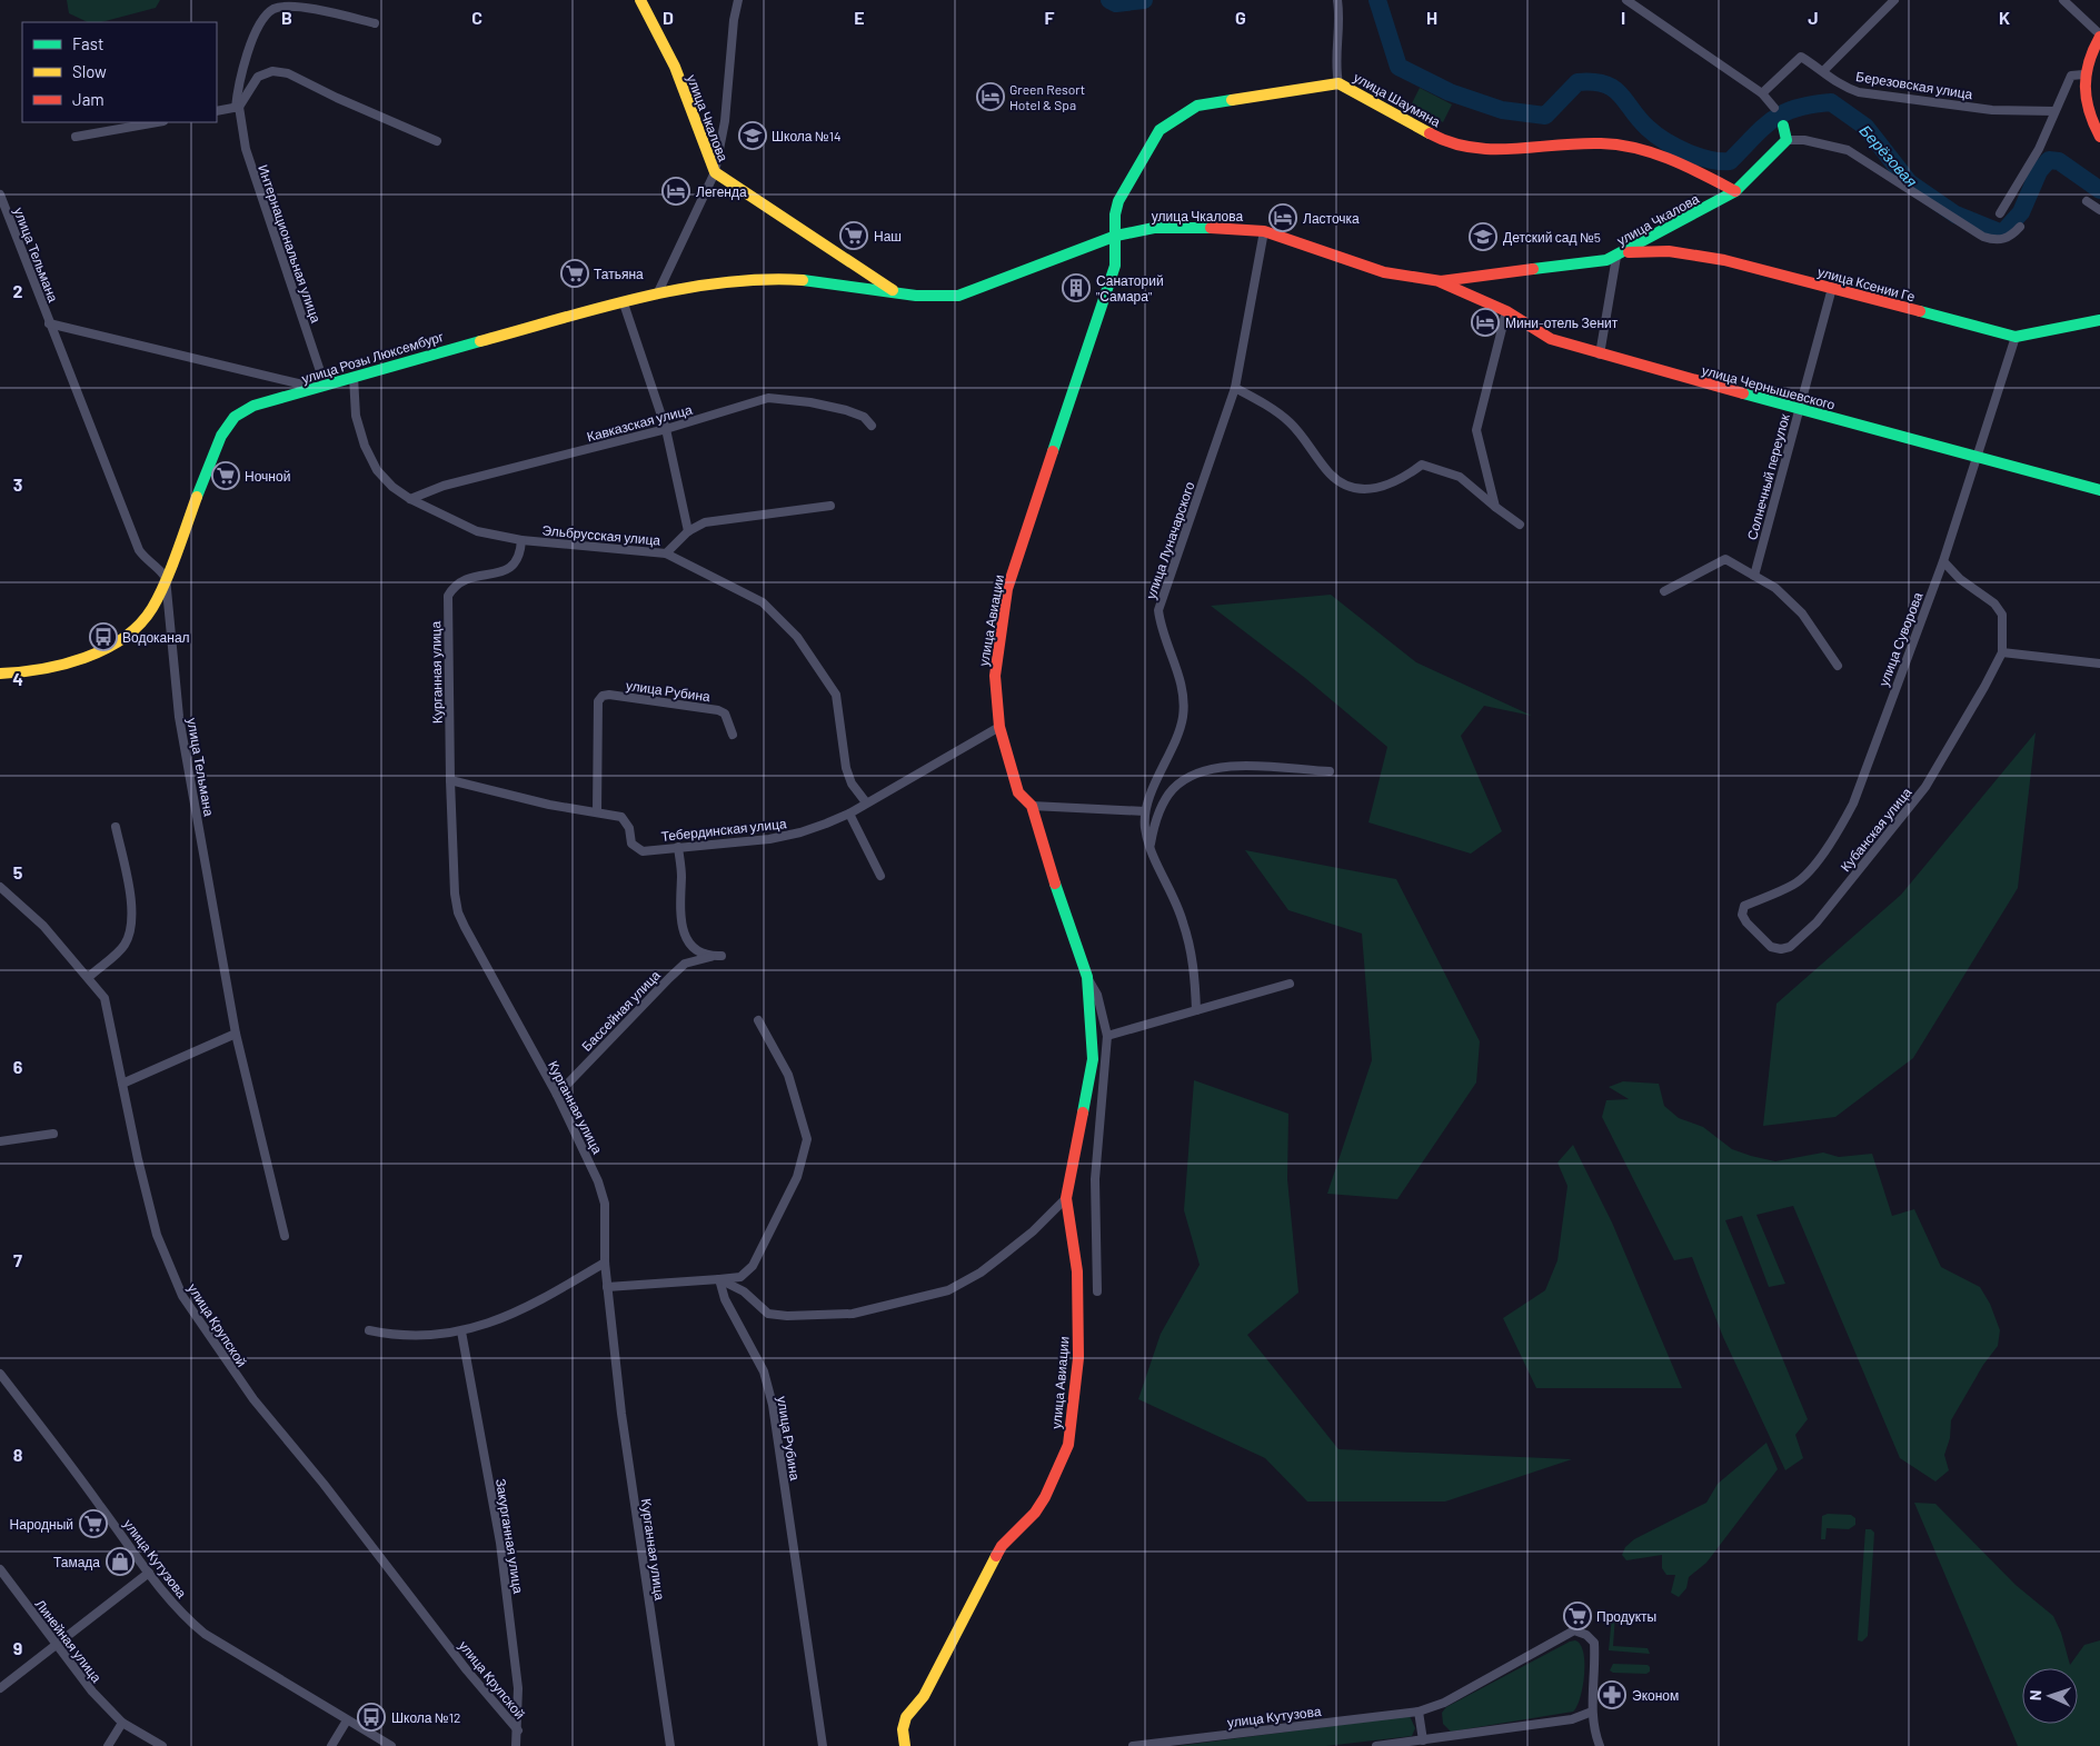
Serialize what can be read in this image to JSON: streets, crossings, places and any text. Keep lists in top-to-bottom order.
{
  "streets": {
    "street": [
      "Березовская улица",
      "улица Шаумяна",
      "улица Чкалова",
      "Интернациональная улица",
      "улица Тельмана",
      "улица Ксении Ге",
      "улица Розы Люксембург",
      "улица Чернышевского",
      "Кавказская улица",
      "Солнечный переулок",
      "Эльбрусская улица",
      "улица Луначарского",
      "улица Авиации",
      "улица Суворова",
      "Курганная улица",
      "улица Рубина",
      "Тебердинская улица",
      "Кубанская улица",
      "Бассейная улица",
      "улица Крупской",
      "Закурганная улица",
      "улица Кутузова",
      "Линейная улица"
    ]
  },
  "crossings": [
    ["улица Шаумяна", "улица Чкалова"],
    ["улица Шаумяна", "улица Авиации"],
    ["улица Чкалова", "улица Ксении Ге"],
    ["улица Чкалова", "улица Розы Люксембург"],
    ["улица Чкалова", "улица Чернышевского"],
    ["улица Чкалова", "улица Луначарского"],
    ["улица Чкалова", "улица Авиации"],
    ["Интернациональная улица", "улица Тельмана"],
    ["Интернациональная улица", "улица Розы Люксембург"],
    ["улица Тельмана", "улица Розы Люксембург"],
    ["улица Ксении Ге", "Солнечный переулок"],
    ["улица Ксении Ге", "улица Суворова"],
    ["улица Розы Люксембург", "Эльбрусская улица"],
    ["улица Чернышевского", "Солнечный переулок"],
    ["улица Чернышевского", "улица Суворова"],
    ["Кавказская улица", "Эльбрусская улица"],
    ["Эльбрусская улица", "Курганная улица"],
    ["Эльбрусская улица", "Тебердинская улица"],
    ["улица Авиации", "Тебердинская улица"],
    ["улица Суворова", "Кубанская улица"],
    ["Курганная улица", "Тебердинская улица"],
    ["Курганная улица", "Бассейная улица"],
    ["улица Рубина", "Тебердинская улица"],
    ["улица Крупской", "Закурганная улица"]
  ],
  "water": ["Берёзовая"],
  "places": {
    "hotel": [
      "Green Resort Hotel & Spa",
      "Легенда",
      "Ласточка",
      "Мини-отель Зенит"
    ],
    "school or university": ["Школа №14", "Детский сад №5"],
    "supermarket": [
      "Наш",
      "Татьяна",
      "Ночной",
      "Народный",
      "Продукты"
    ],
    "building": ["Санаторий \"Самара\""],
    "bus stop": ["Водоканал", "Школа №12"],
    "shop": ["Тамада"],
    "pharmacy": ["Эконом"]
  },
  "legend": ["Fast", "Slow", "Jam"],
  "north": "left",
  "grid": {
    "columns": [
      "B",
      "C",
      "D",
      "E",
      "F",
      "G",
      "H",
      "I",
      "J",
      "K"
    ],
    "rows": [
      "2",
      "3",
      "4",
      "5",
      "6",
      "7",
      "8",
      "9"
    ]
  }
}
